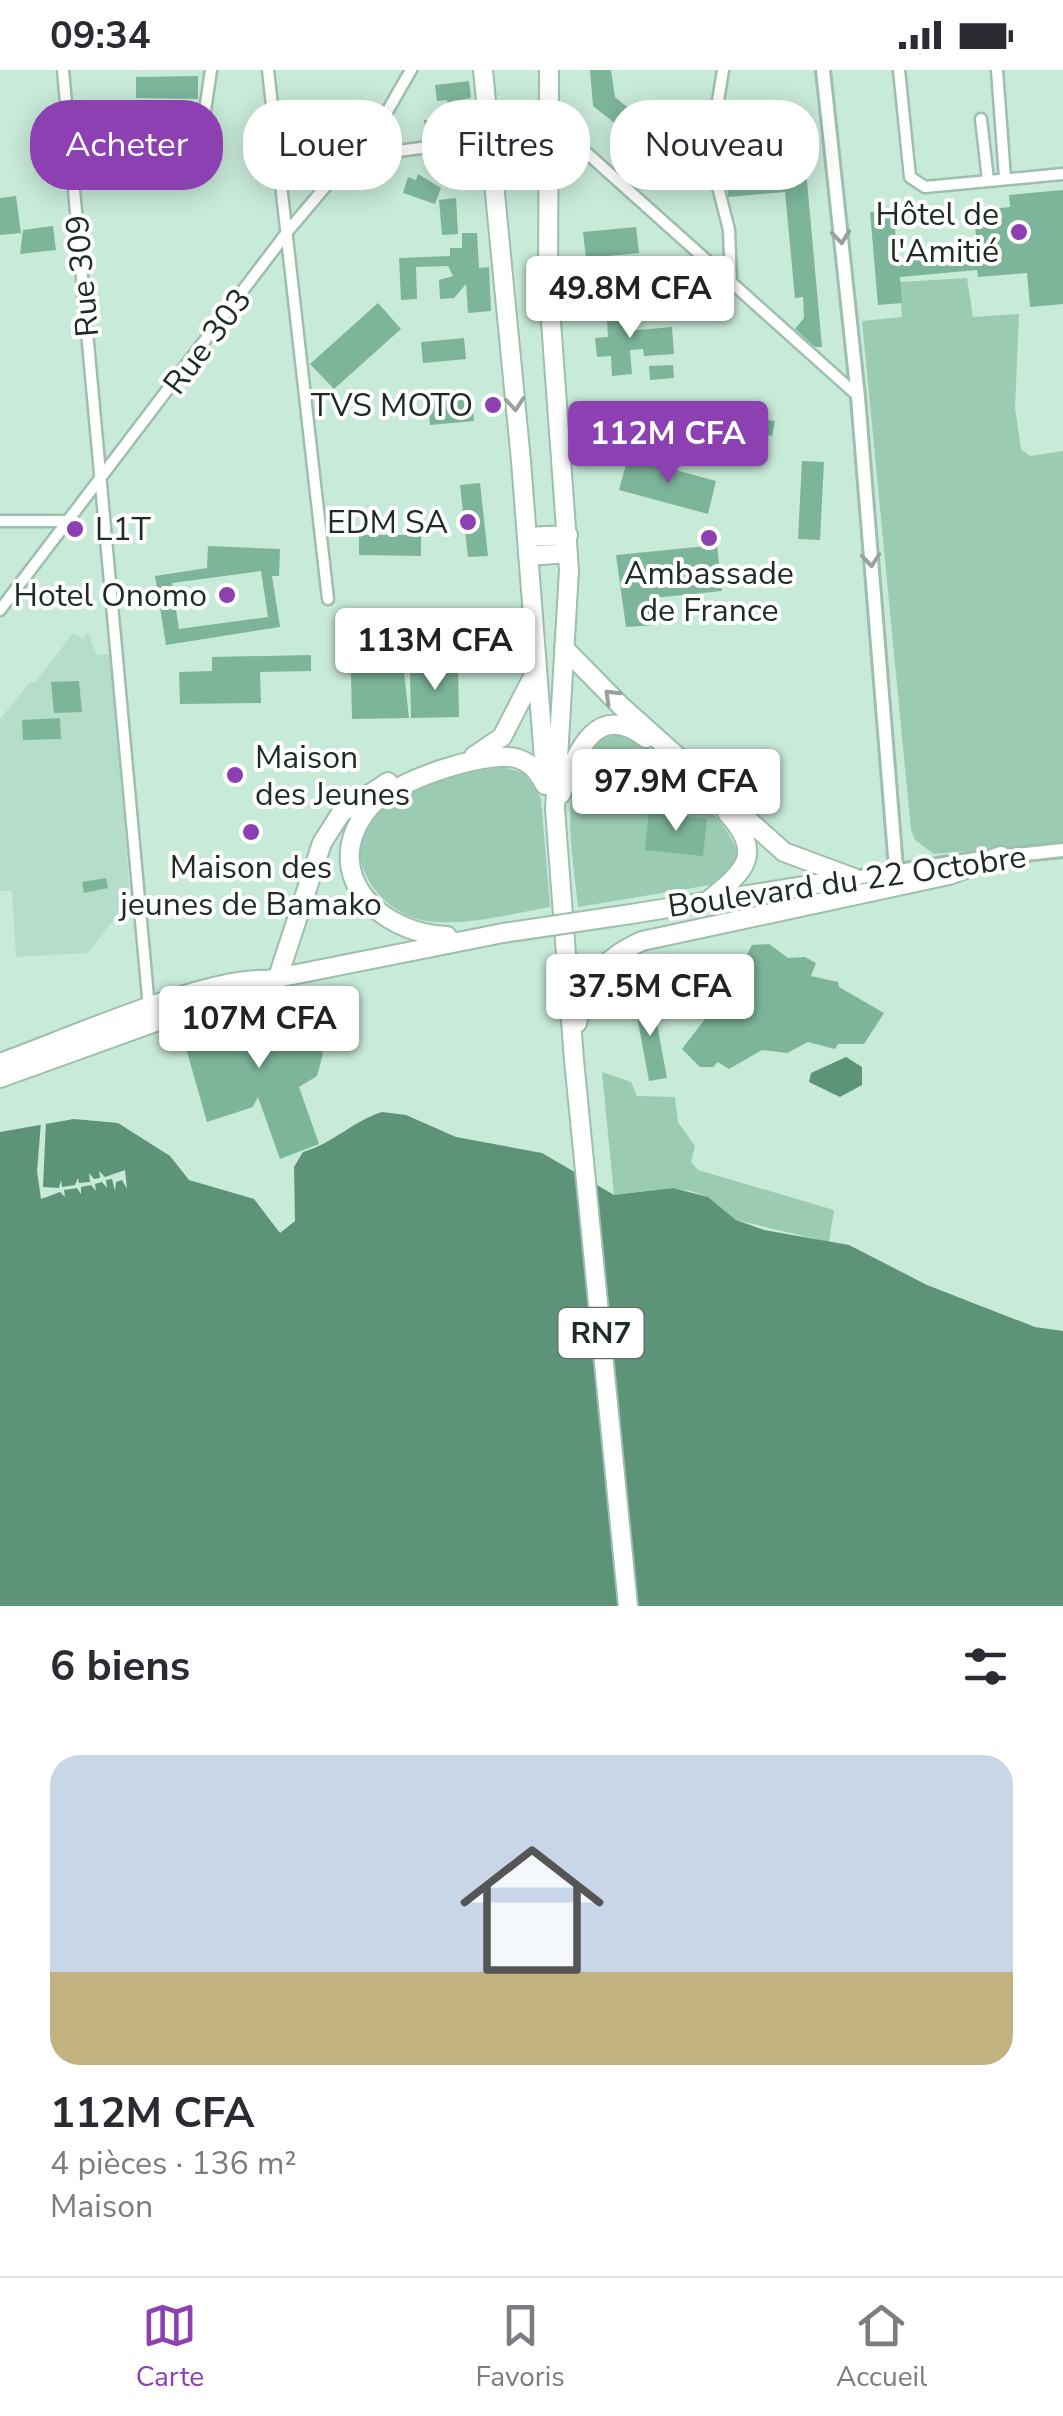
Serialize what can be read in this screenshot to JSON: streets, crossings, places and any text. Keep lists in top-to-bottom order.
{
  "streets": {
    "main road": ["Boulevard du 22 Octobre", "RN7"],
    "street": ["Rue 309", "Rue 303"]
  },
  "crossings": [
    ["Rue 309", "Rue 303"]
  ],
  "places": [
    "Hôtel de l'Amitié",
    "TVS MOTO",
    "EDM SA",
    "L1T",
    "Ambassade de France",
    "Hotel Onomo",
    "Maison des Jeunes",
    "Maison des jeunes de Bamako"
  ],
  "page": {
    "status": "09:34",
    "chip": [
      "Acheter",
      "Louer",
      "Filtres",
      "Nouveau"
    ],
    "price": [
      "49.8M CFA",
      "112M CFA",
      "113M CFA",
      "97.9M CFA",
      "37.5M CFA",
      "107M CFA"
    ],
    "heading": "6 biens",
    "list": [
      {
        "name": "112M CFA",
        "note": "4 pièces · 136 m² · Maison"
      }
    ],
    "tabs": ["Carte", "Favoris", "Accueil"]
  }
}
